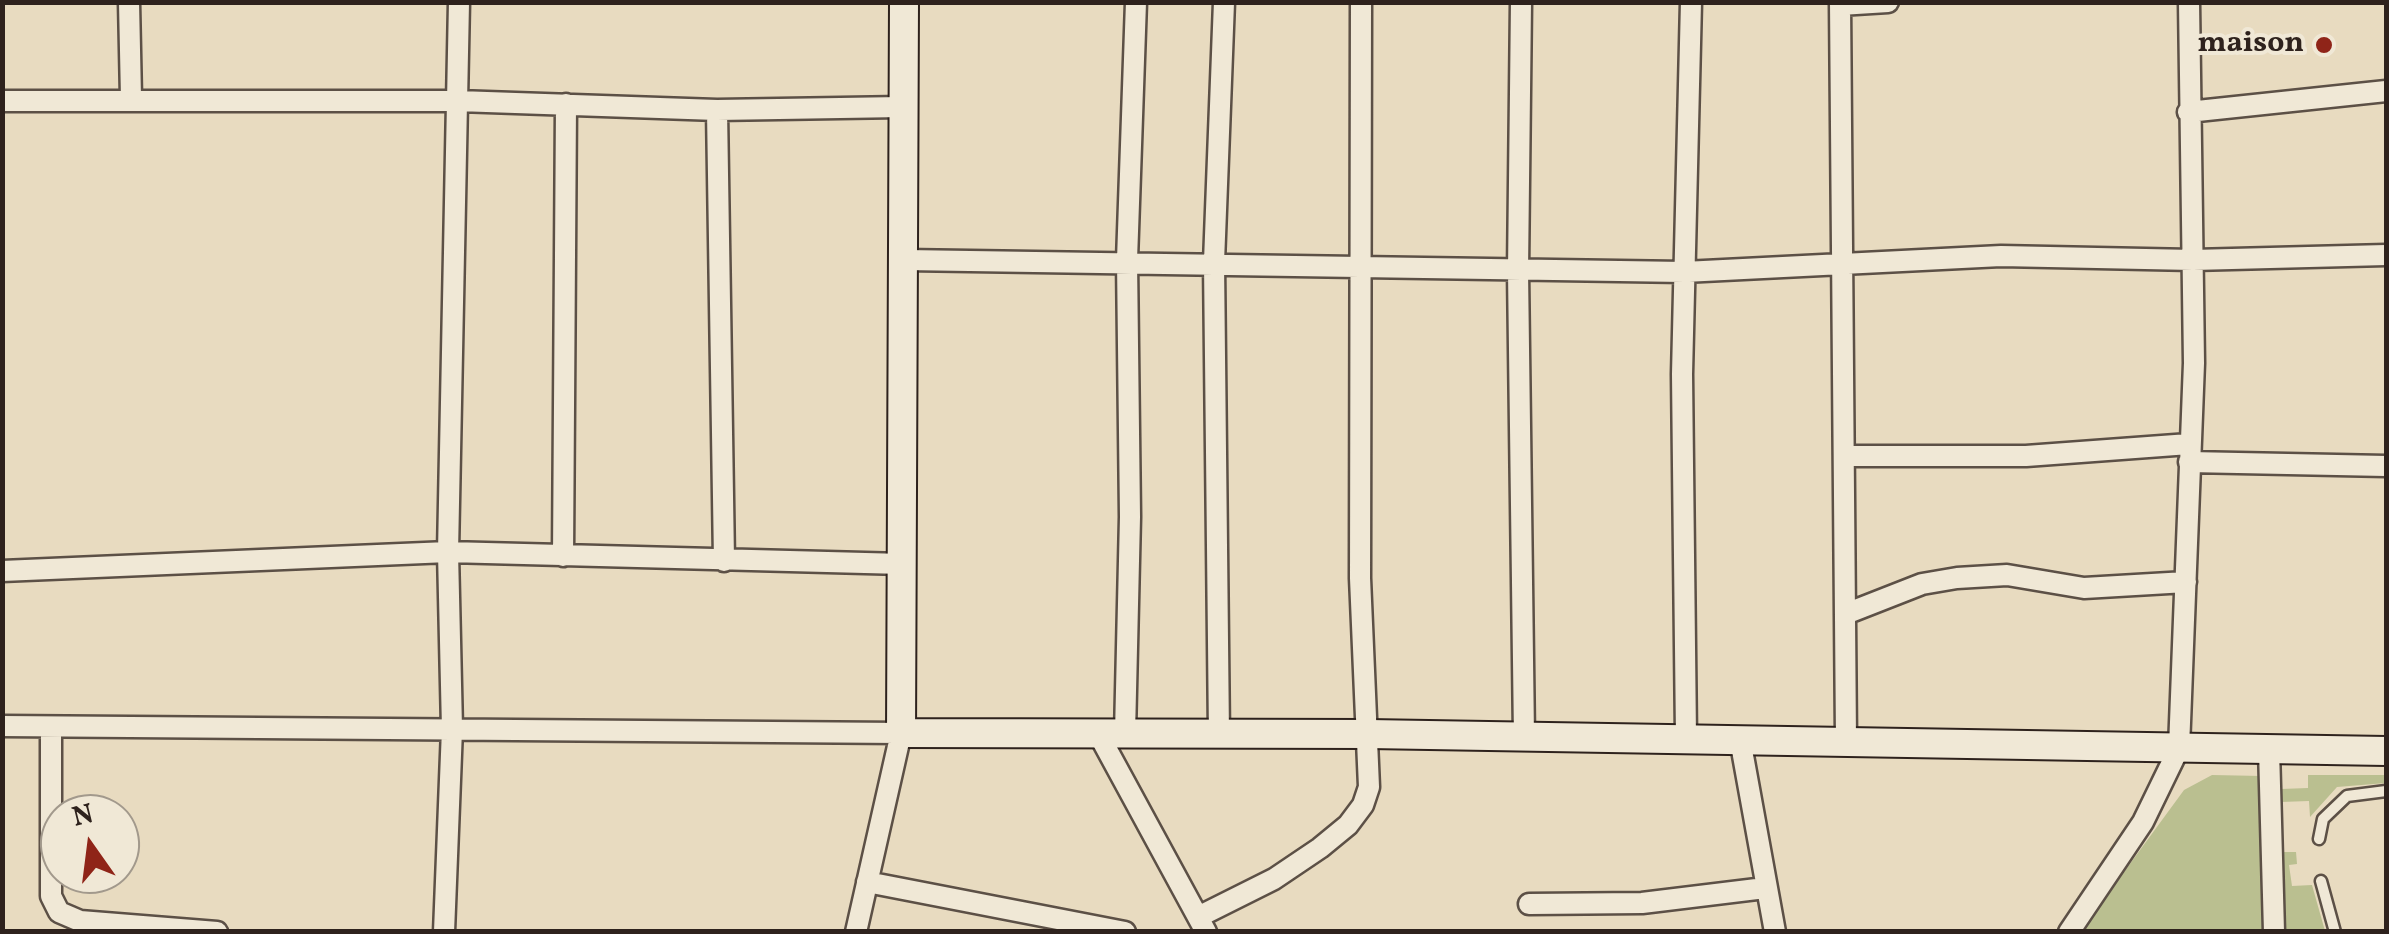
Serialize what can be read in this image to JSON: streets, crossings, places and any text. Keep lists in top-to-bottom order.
{
  "places": ["maison"],
  "north": "top"
}
